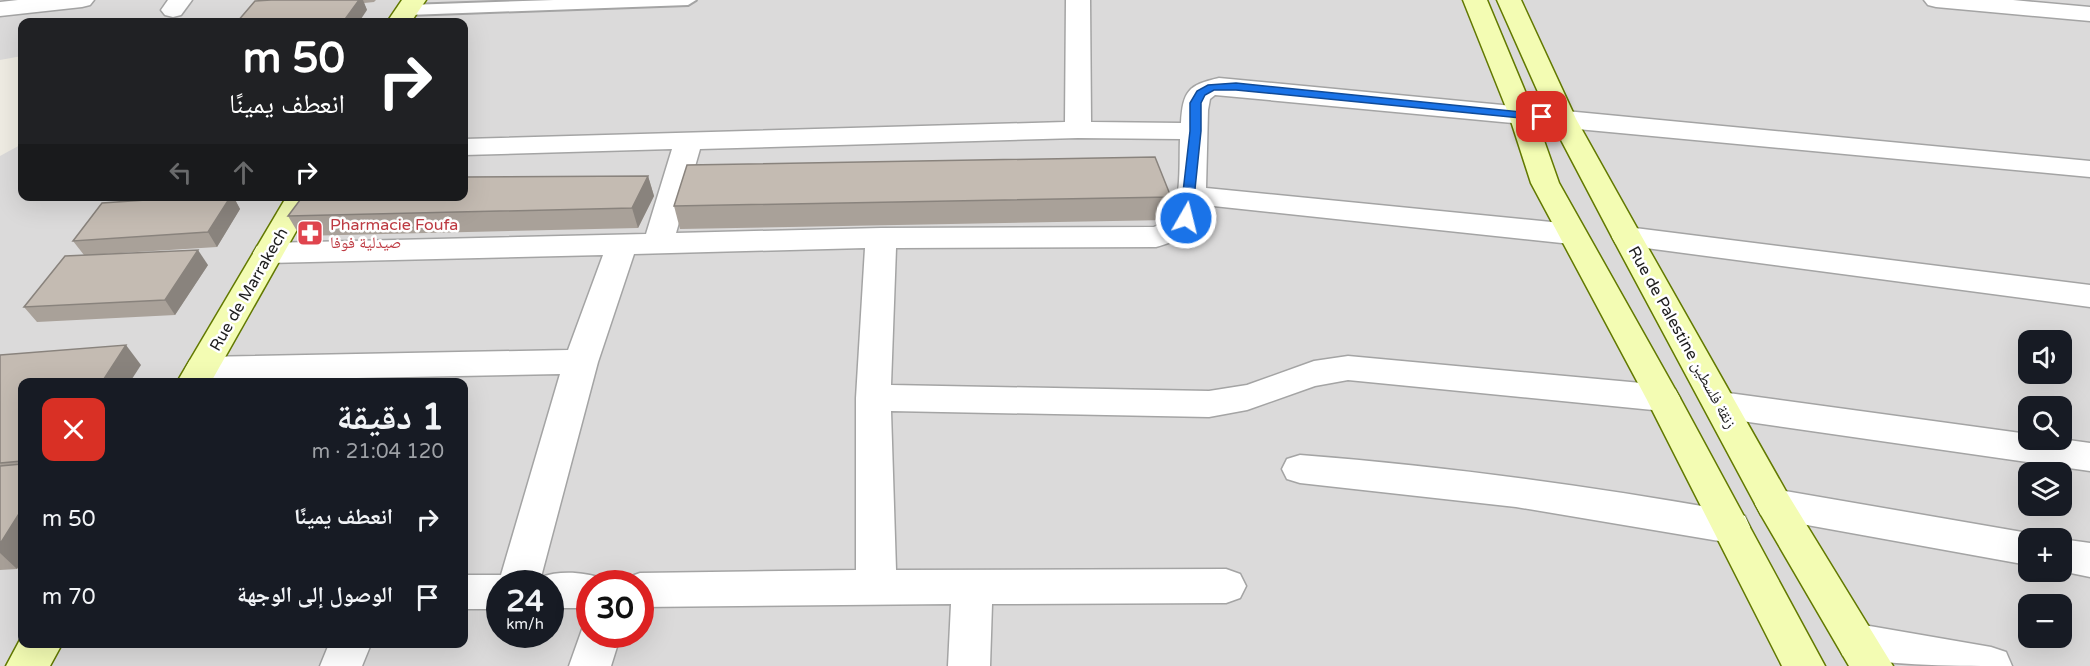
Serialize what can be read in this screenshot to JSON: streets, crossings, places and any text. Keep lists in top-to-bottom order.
{
  "streets": {
    "main road": ["Rue de Marrakech", "Rue de Palestine زنقة فلسطين"]
  },
  "places": {
    "pharmacy": ["Pharmacie Foufa صيدلية فوفا"]
  },
  "page": {
    "turn": ["50 m", "انعطف يمينًا"],
    "map_buttons": ["+", "−"],
    "heading": ["1 دقيقة", "120 m · 21:04"],
    "list": [
      {
        "name": "انعطف يمينًا",
        "value": "50 m"
      },
      {
        "name": "الوصول إلى الوجهة",
        "value": "70 m"
      }
    ],
    "speed": "24 km/h",
    "limit": "30"
  }
}
